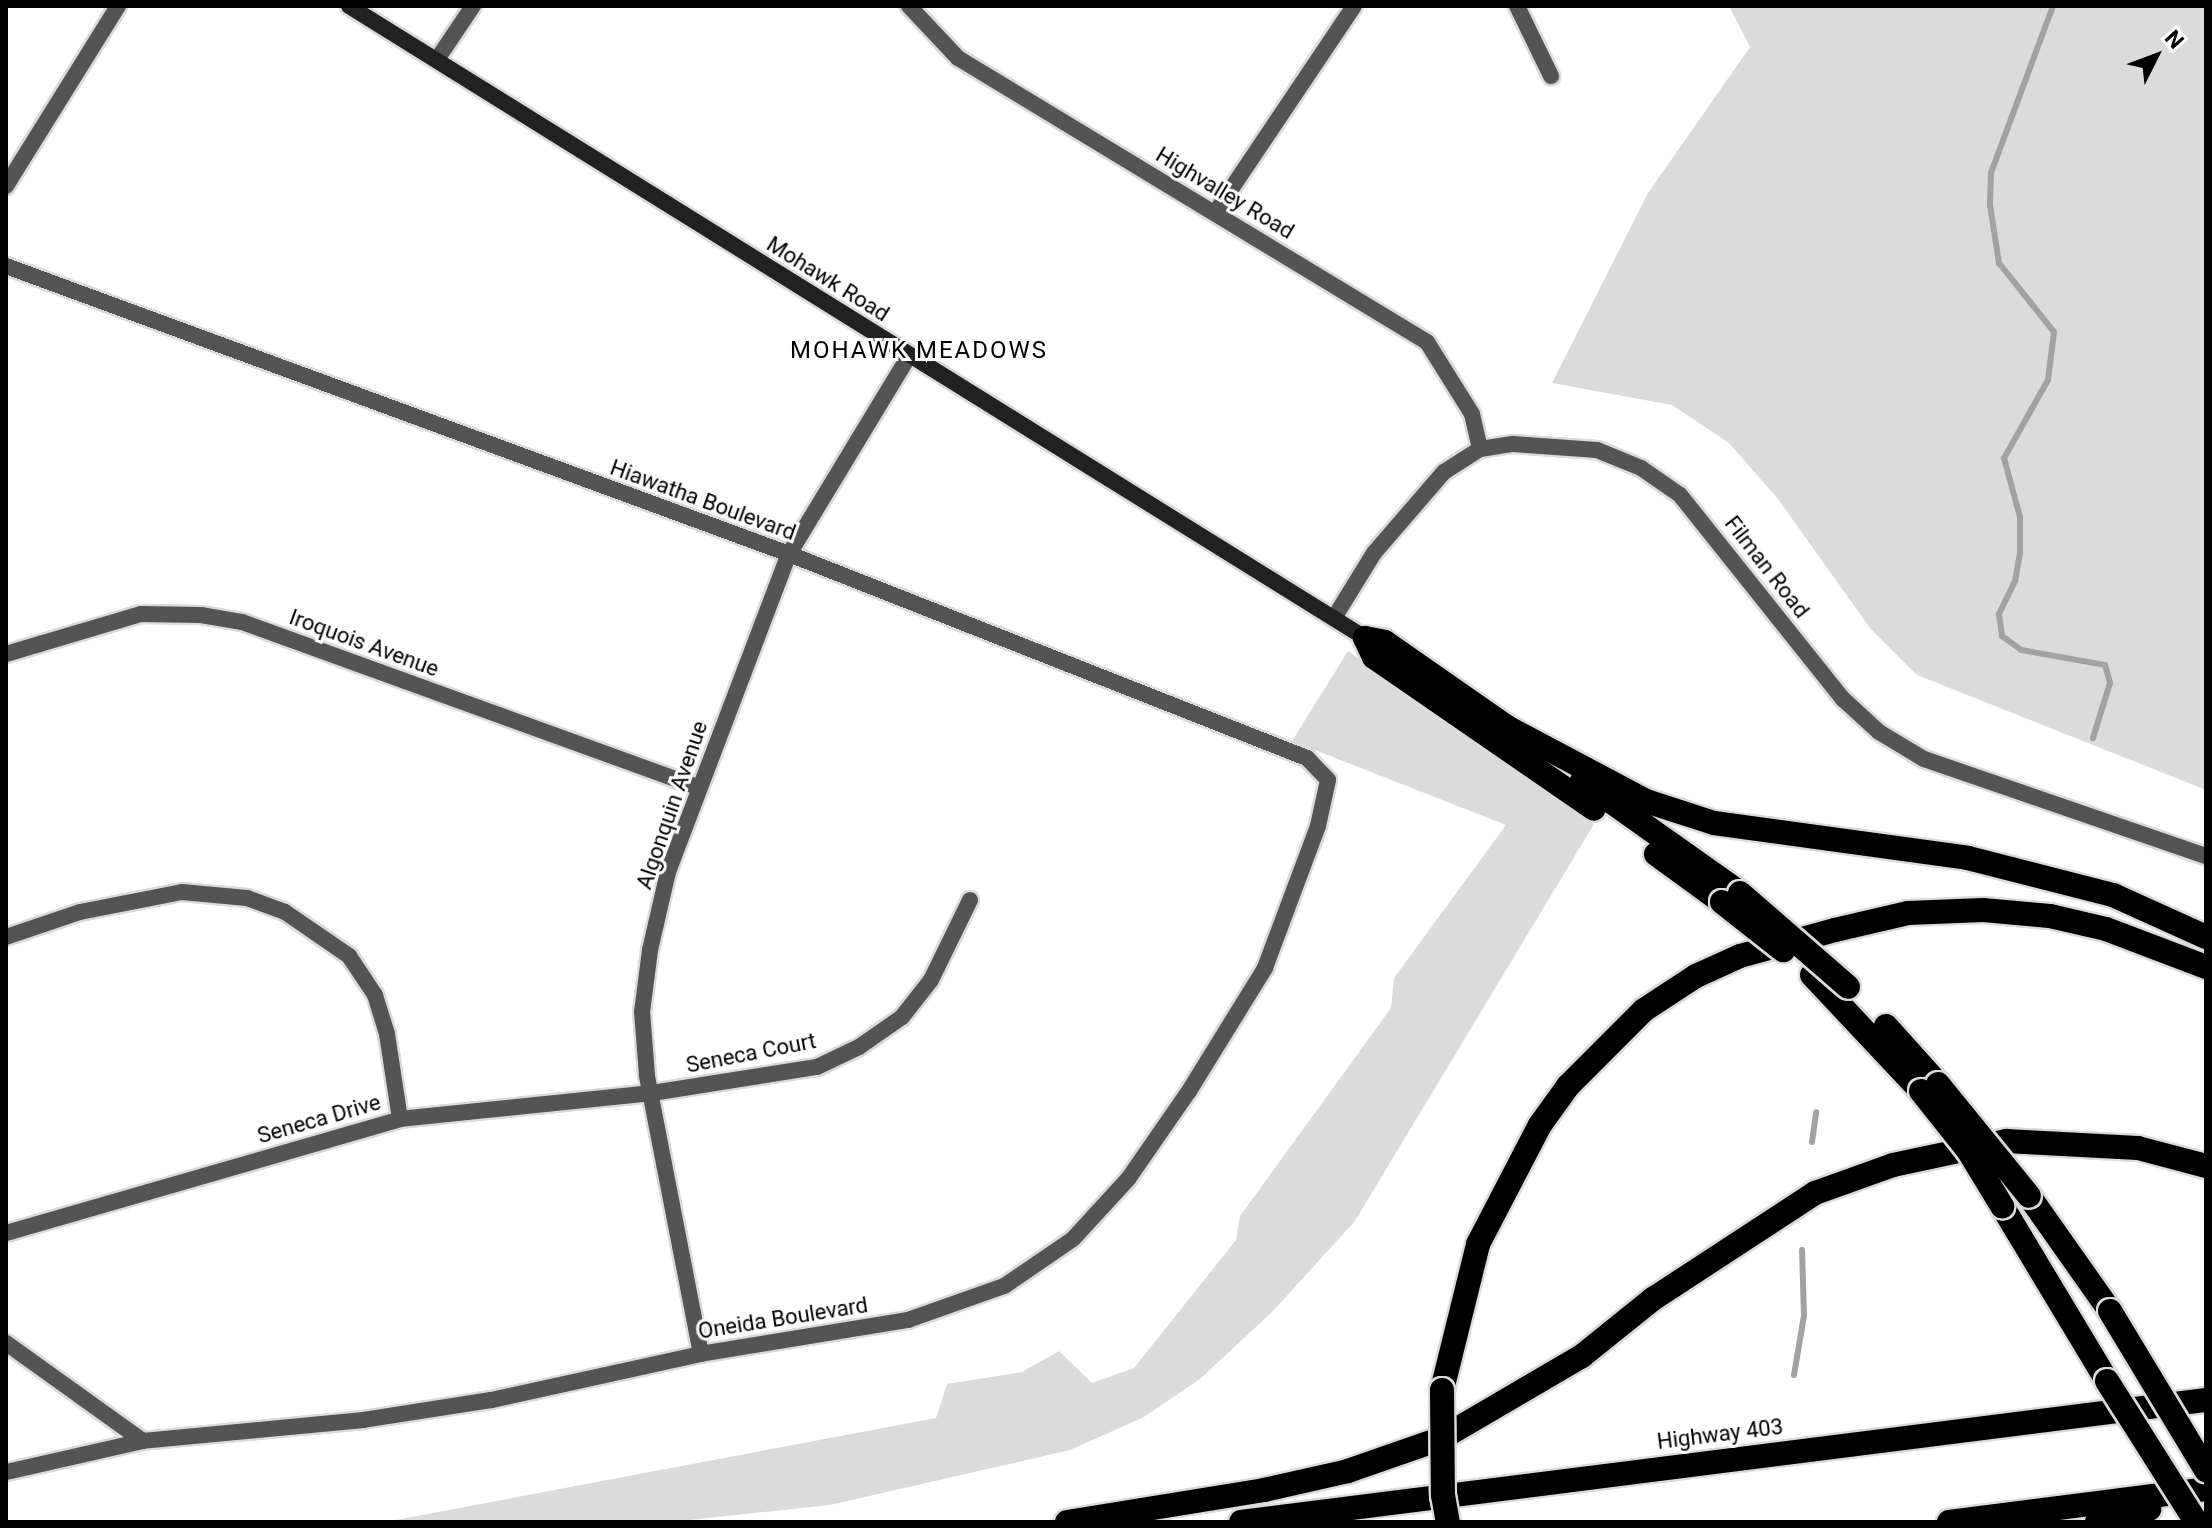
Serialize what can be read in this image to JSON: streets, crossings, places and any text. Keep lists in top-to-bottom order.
{
  "streets": {
    "highway": ["Highway 403"],
    "main road": ["Mohawk Road"],
    "street": [
      "Highvalley Road",
      "Hiawatha Boulevard",
      "Filman Road",
      "Iroquois Avenue",
      "Algonquin Avenue",
      "Seneca Court",
      "Seneca Drive",
      "Oneida Boulevard"
    ]
  },
  "crossings": [
    ["Highvalley Road", "Filman Road"],
    ["Mohawk Road", "Filman Road"],
    ["Mohawk Road", "Algonquin Avenue"],
    ["Hiawatha Boulevard", "Algonquin Avenue"],
    ["Hiawatha Boulevard", "Oneida Boulevard"],
    ["Iroquois Avenue", "Algonquin Avenue"],
    ["Algonquin Avenue", "Seneca Court"],
    ["Algonquin Avenue", "Seneca Drive"],
    ["Algonquin Avenue", "Oneida Boulevard"],
    ["Seneca Court", "Seneca Drive"]
  ],
  "districts": ["MOHAWK MEADOWS"],
  "north": "top right"
}
